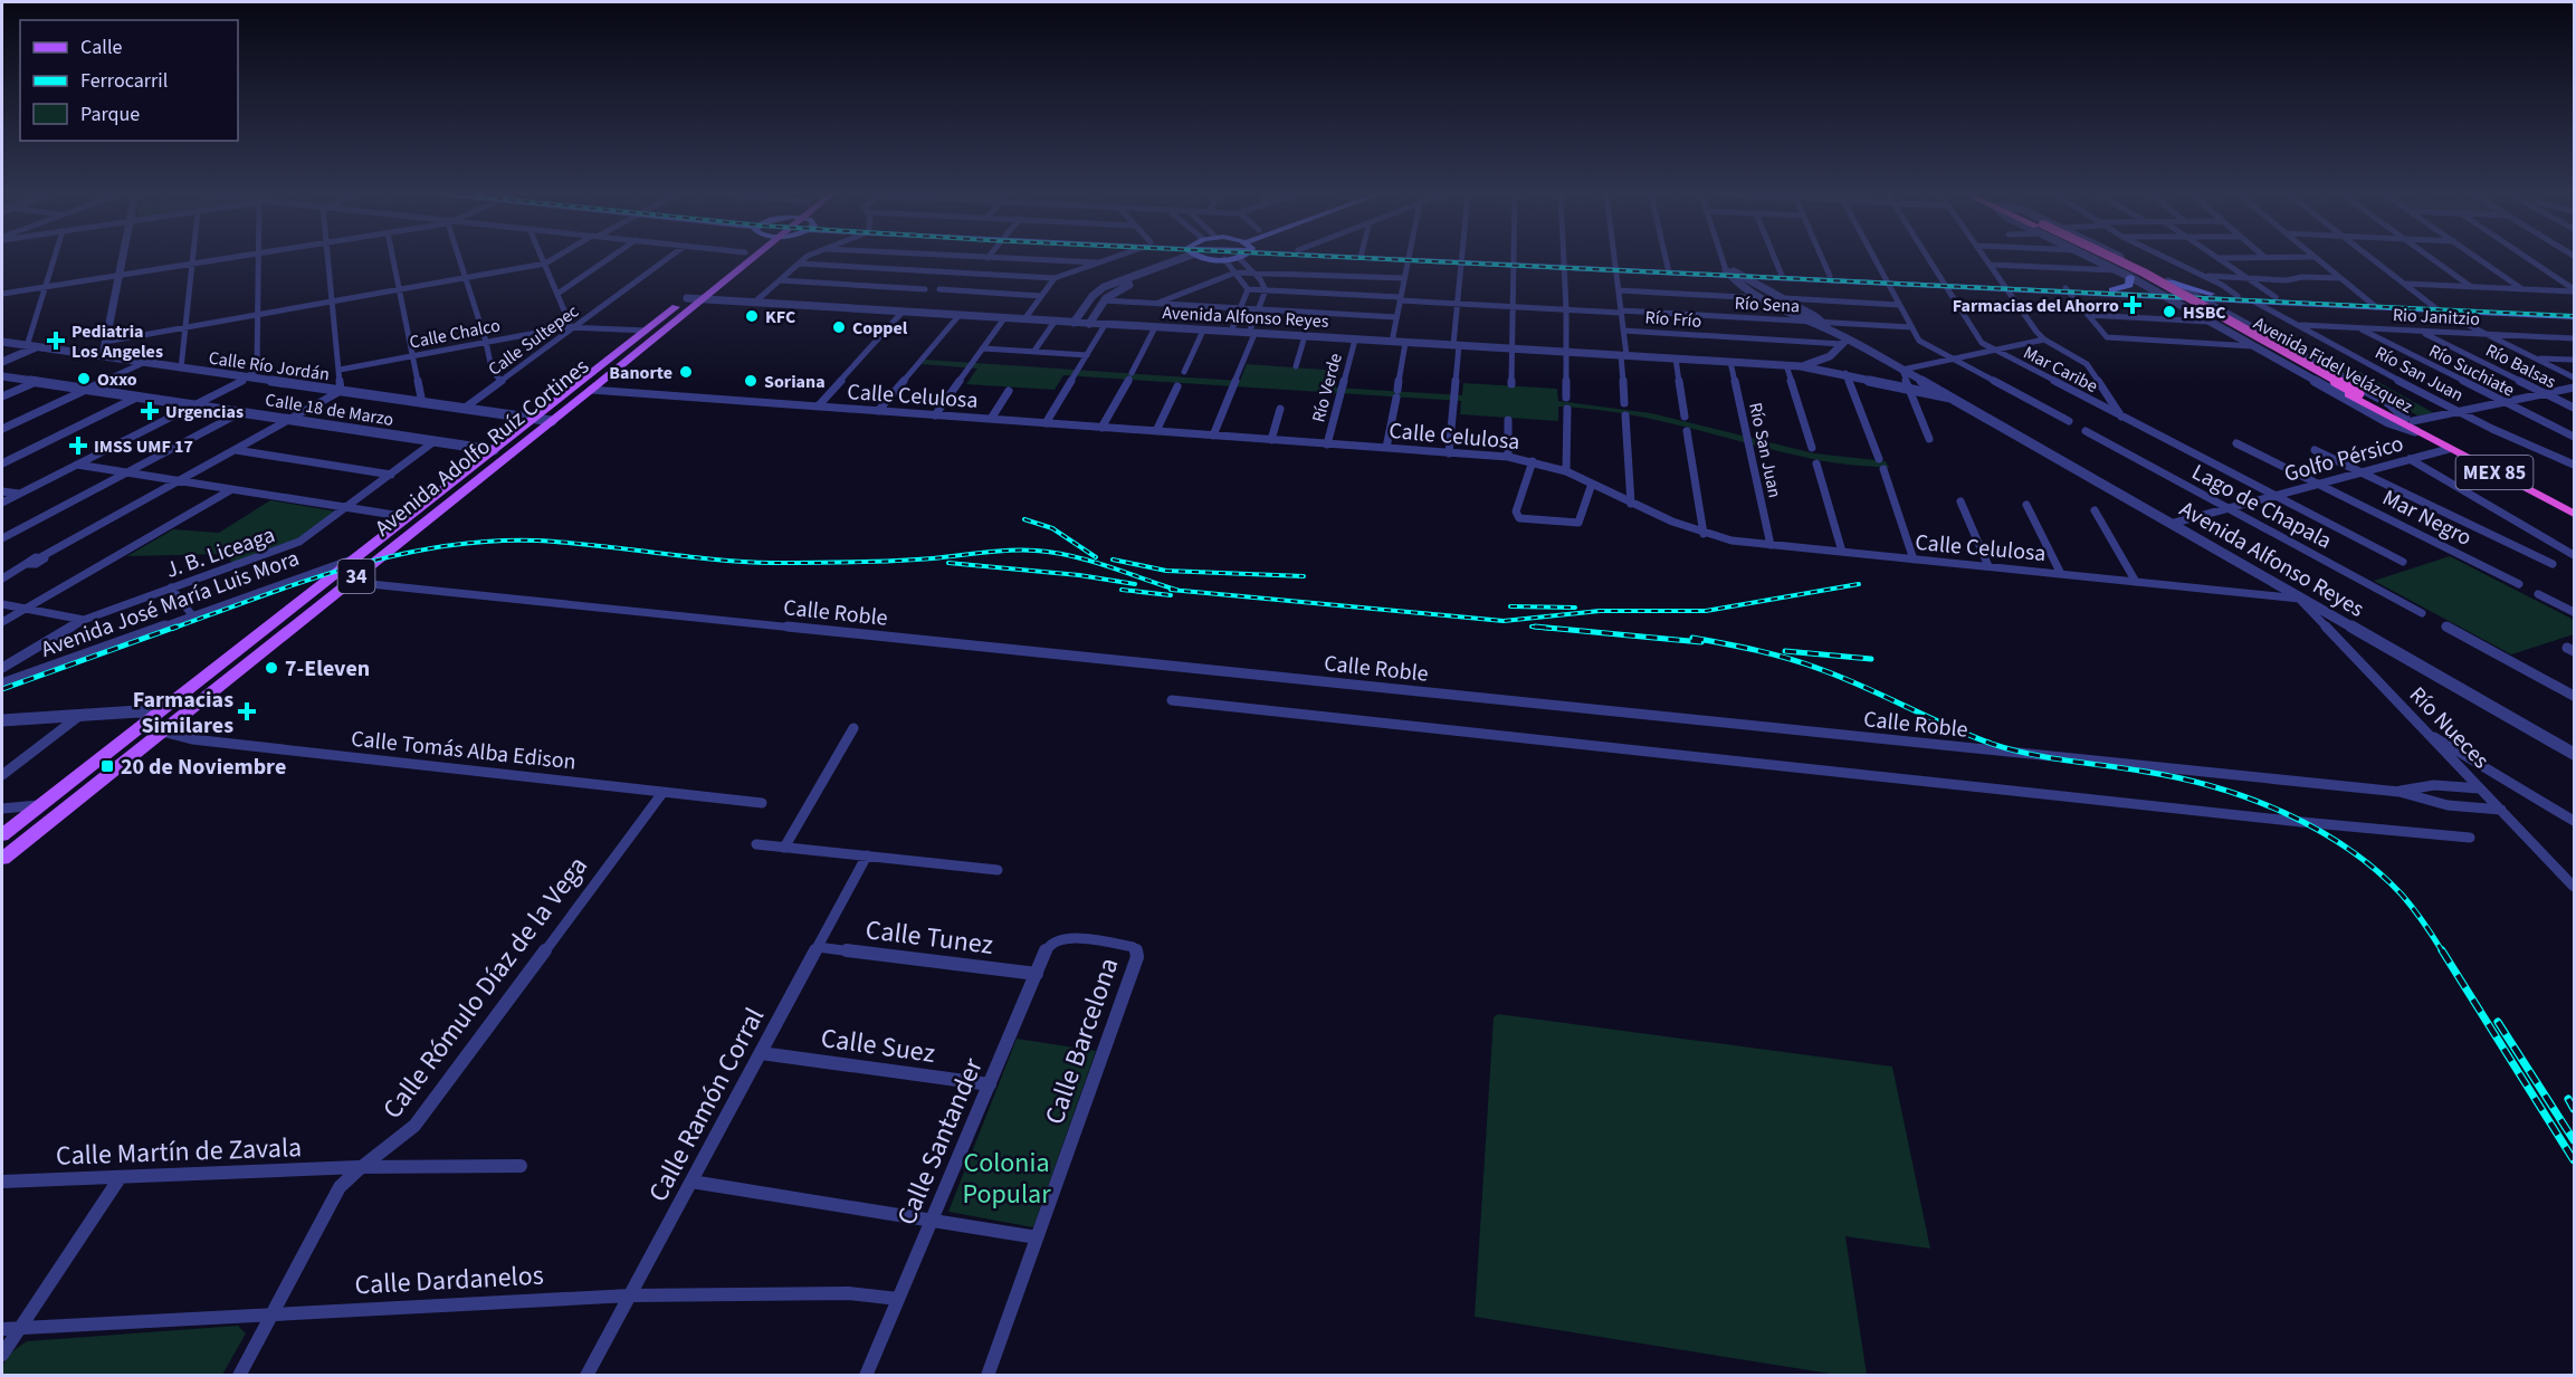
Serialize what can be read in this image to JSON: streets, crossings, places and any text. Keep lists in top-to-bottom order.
{
  "streets": {
    "highway": ["Avenida Fidel Velázquez", "MEX 85"],
    "main road": ["Avenida Adolfo Ruíz Cortines", "34"],
    "street": [
      "Río Sena",
      "Avenida Alfonso Reyes",
      "Rio Janitzio",
      "Río Frío",
      "Calle Chalco",
      "Calle Sultepec",
      "Calle Río Jordán",
      "Río Balsas",
      "Mar Caribe",
      "Río Suchiate",
      "Río San Juan",
      "Río Verde",
      "Calle Celulosa",
      "Calle 18 de Marzo",
      "Golfo Pérsico",
      "Lago de Chapala",
      "Mar Negro",
      "J. B. Liceaga",
      "Avenida José María Luis Mora",
      "Calle Roble",
      "Río Nueces",
      "Calle Tomás Alba Edison",
      "Calle Tunez",
      "Calle Rómulo Díaz de la Vega",
      "Calle Barcelona",
      "Calle Suez",
      "Calle Ramón Corral",
      "Calle Santander",
      "Calle Martín de Zavala",
      "Calle Dardanelos"
    ]
  },
  "crossings": [
    ["Río Sena", "Avenida Alfonso Reyes"],
    ["Avenida Alfonso Reyes", "Río Frío"],
    ["Avenida Alfonso Reyes", "Río San Juan"],
    ["Avenida Alfonso Reyes", "Río Verde"],
    ["Avenida Alfonso Reyes", "Calle Celulosa"],
    ["Avenida Alfonso Reyes", "Avenida Adolfo Ruíz Cortines"],
    ["Avenida Alfonso Reyes", "Golfo Pérsico"],
    ["Avenida Alfonso Reyes", "Río Nueces"],
    ["Rio Janitzio", "Río Balsas"],
    ["Rio Janitzio", "Río Suchiate"],
    ["Rio Janitzio", "Río San Juan"],
    ["Calle Chalco", "Calle Sultepec"],
    ["Calle Sultepec", "Calle Río Jordán"],
    ["Avenida Fidel Velázquez", "Golfo Pérsico"],
    ["Calle Río Jordán", "Avenida Adolfo Ruíz Cortines"],
    ["Mar Caribe", "Golfo Pérsico"],
    ["Río San Juan", "Calle Celulosa"],
    ["Río Verde", "Calle Celulosa"],
    ["Calle Celulosa", "Avenida Adolfo Ruíz Cortines"],
    ["Calle Celulosa", "Río Nueces"],
    ["Calle 18 de Marzo", "Avenida Adolfo Ruíz Cortines"],
    ["Calle 18 de Marzo", "J. B. Liceaga"],
    ["Avenida Adolfo Ruíz Cortines", "Avenida José María Luis Mora"],
    ["Avenida Adolfo Ruíz Cortines", "Calle Roble"],
    ["Avenida Adolfo Ruíz Cortines", "Calle Tomás Alba Edison"],
    ["Golfo Pérsico", "Lago de Chapala"],
    ["Golfo Pérsico", "Mar Negro"],
    ["Avenida José María Luis Mora", "Calle Roble"],
    ["Calle Roble", "Río Nueces"],
    ["Calle Tomás Alba Edison", "Calle Rómulo Díaz de la Vega"],
    ["Calle Tunez", "Calle Ramón Corral"],
    ["Calle Tunez", "Calle Santander"],
    ["Calle Rómulo Díaz de la Vega", "Calle Martín de Zavala"],
    ["Calle Rómulo Díaz de la Vega", "Calle Dardanelos"],
    ["Calle Barcelona", "Calle Santander"],
    ["Calle Suez", "Calle Ramón Corral"],
    ["Calle Suez", "Calle Santander"],
    ["Calle Ramón Corral", "Calle Dardanelos"],
    ["Calle Santander", "Calle Dardanelos"]
  ],
  "parks": ["Colonia Popular"],
  "places": {
    "health": [
      "Farmacias del Ahorro",
      "Pediatria Los Angeles",
      "Urgencias",
      "IMSS UMF 17",
      "Farmacias Similares"
    ],
    "other": [
      "HSBC",
      "KFC",
      "Coppel",
      "Banorte",
      "Oxxo",
      "Soriana",
      "7-Eleven"
    ],
    "transit": ["20 de Noviembre"]
  },
  "legend": ["Calle", "Ferrocarril", "Parque"]
}
